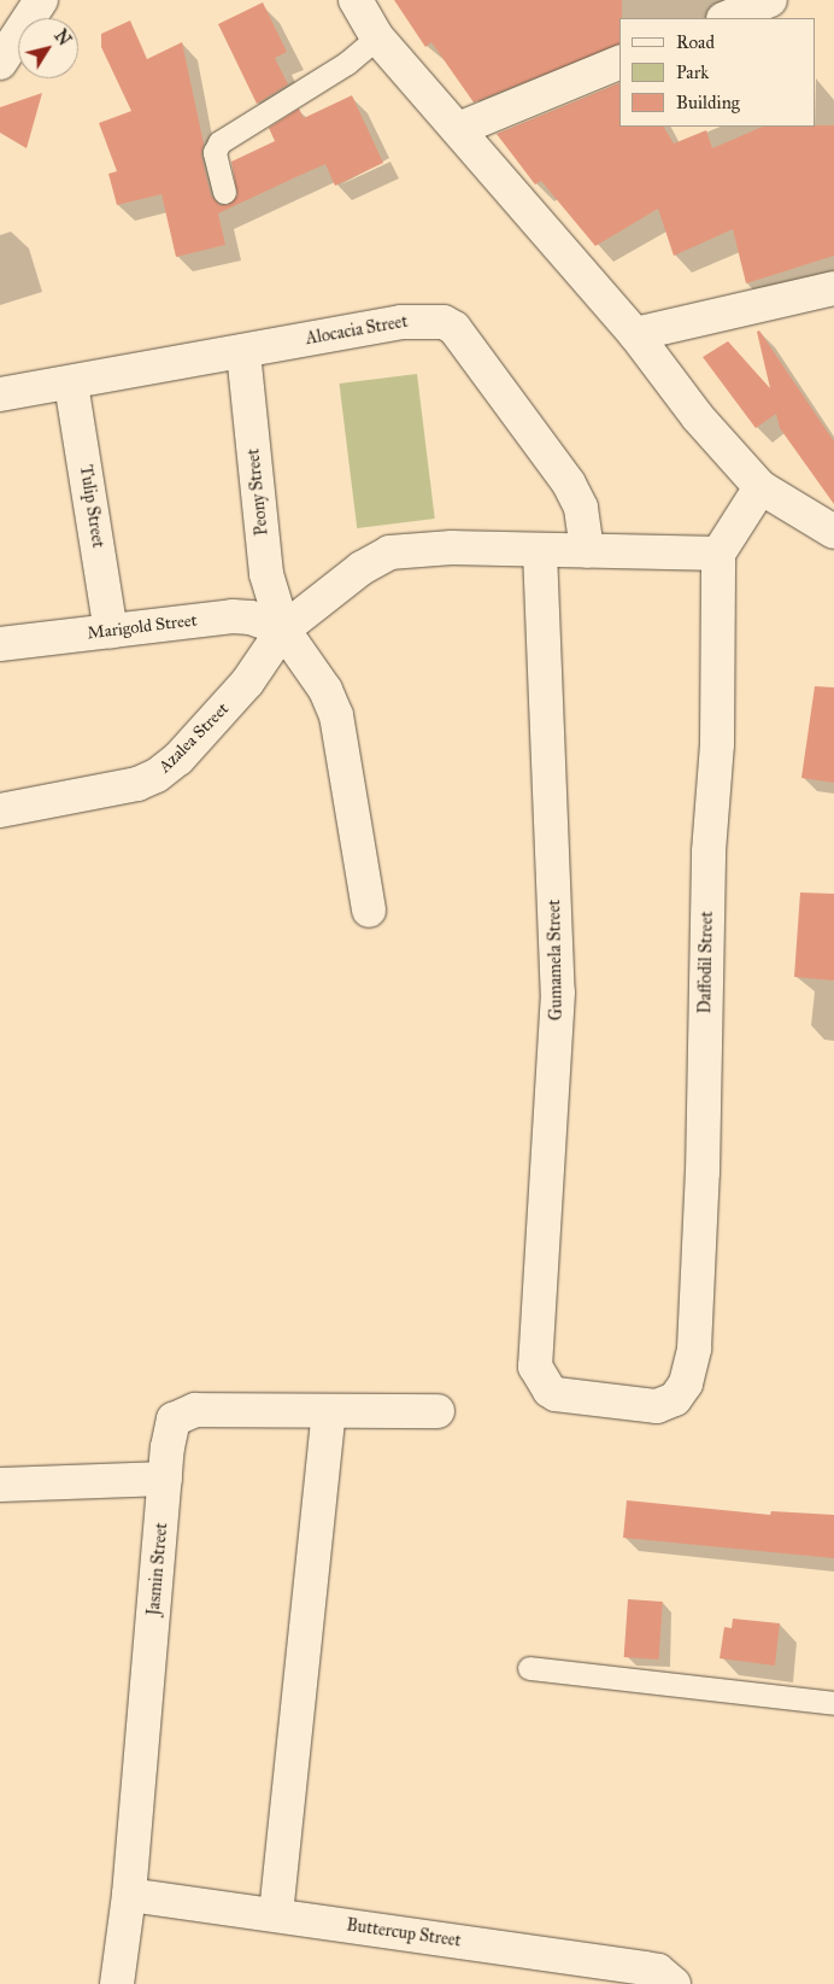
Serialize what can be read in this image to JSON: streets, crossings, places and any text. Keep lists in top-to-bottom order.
{
  "streets": {
    "street": [
      "Alocacia Street",
      "Peony Street",
      "Tulip Street",
      "Marigold Street",
      "Azalea Street",
      "Gumamela Street",
      "Daffodil Street",
      "Jasmin Street",
      "Buttercup Street"
    ]
  },
  "crossings": [
    ["Alocacia Street", "Peony Street"],
    ["Alocacia Street", "Tulip Street"],
    ["Alocacia Street", "Azalea Street"],
    ["Peony Street", "Marigold Street"],
    ["Peony Street", "Azalea Street"],
    ["Tulip Street", "Marigold Street"],
    ["Marigold Street", "Azalea Street"],
    ["Azalea Street", "Gumamela Street"],
    ["Azalea Street", "Daffodil Street"],
    ["Gumamela Street", "Daffodil Street"],
    ["Jasmin Street", "Buttercup Street"]
  ],
  "legend": ["Road", "Park", "Building"],
  "north": "top right"
}
